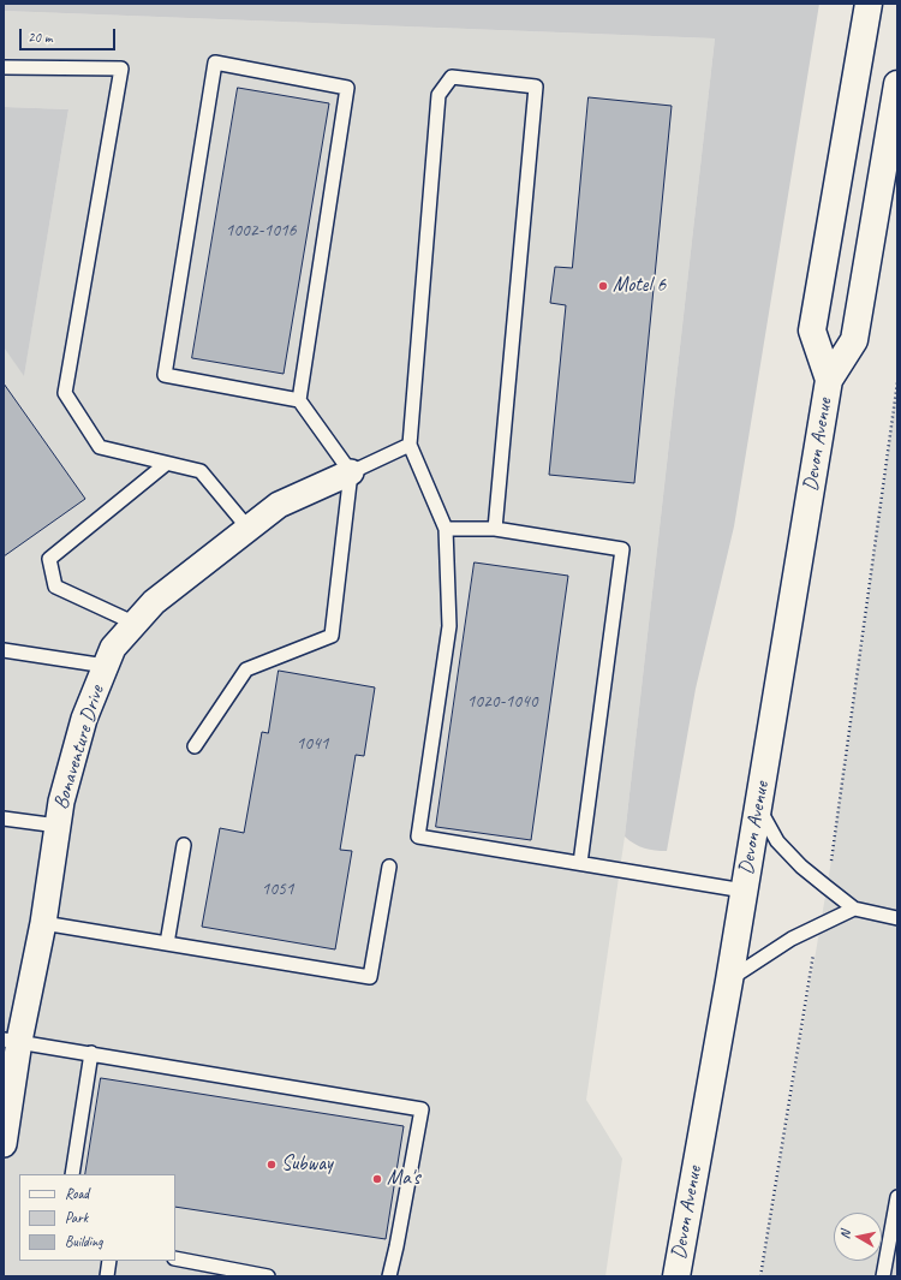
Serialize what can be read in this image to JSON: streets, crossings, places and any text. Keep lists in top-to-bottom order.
{
  "streets": {
    "main road": ["Devon Avenue"],
    "street": ["Bonaventure Drive"]
  },
  "places": ["Motel 6", "Subway", "Ma's"],
  "house_numbers": [
    "1002-1016",
    "1020-1040",
    "1041",
    "1051"
  ],
  "legend": ["Road", "Park", "Building"],
  "scale_bar": "20 m",
  "north": "left"
}
